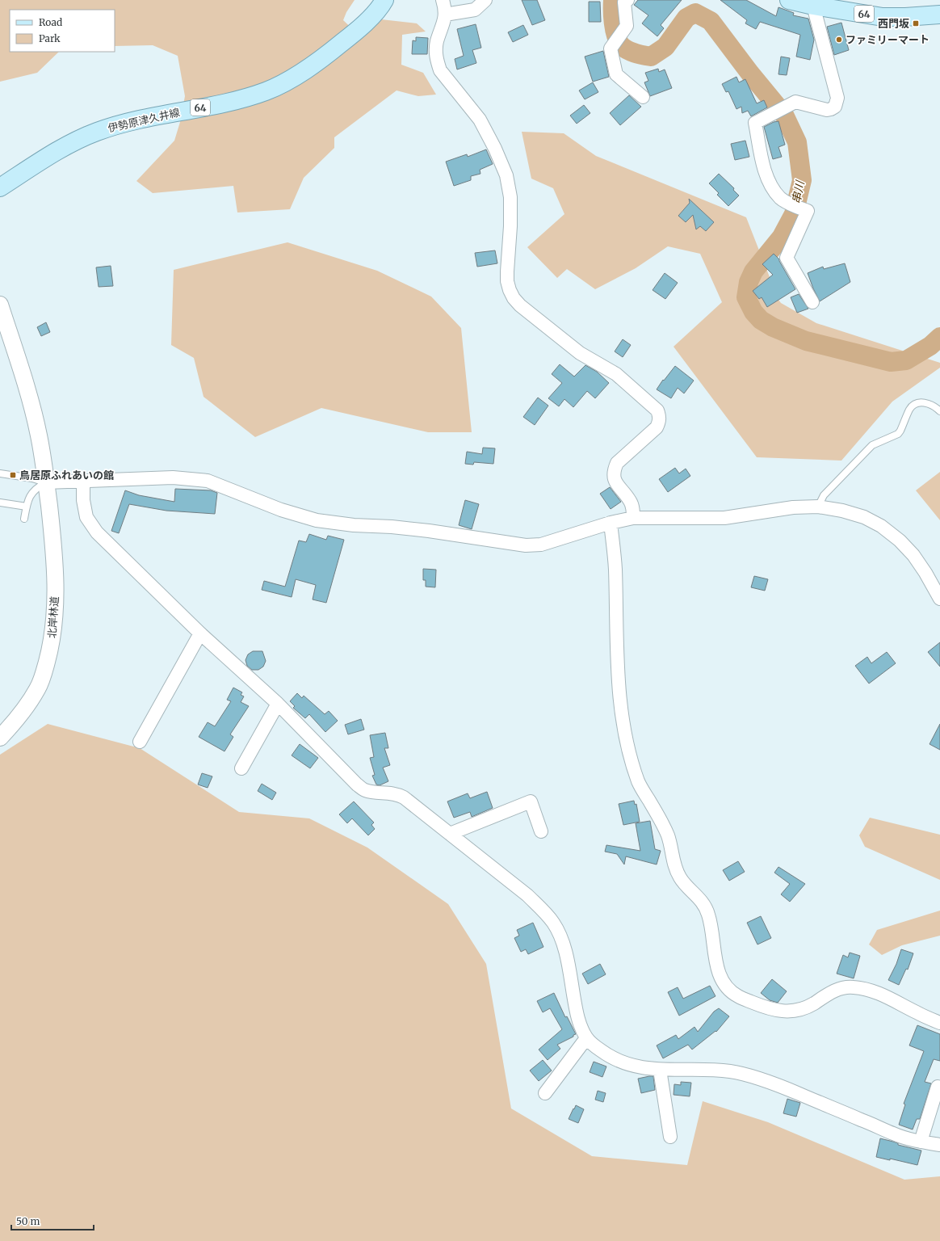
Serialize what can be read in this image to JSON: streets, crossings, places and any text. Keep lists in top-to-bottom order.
{
  "streets": {
    "main road": ["64", "伊勢原津久井線"],
    "street": ["北岸林道"]
  },
  "water": ["串川"],
  "places": {
    "transit": ["西門坂", "鳥居原ふれあいの館"],
    "other": ["ファミリーマート"]
  },
  "legend": ["Road", "Park"],
  "scale_bar": "50 m"
}
